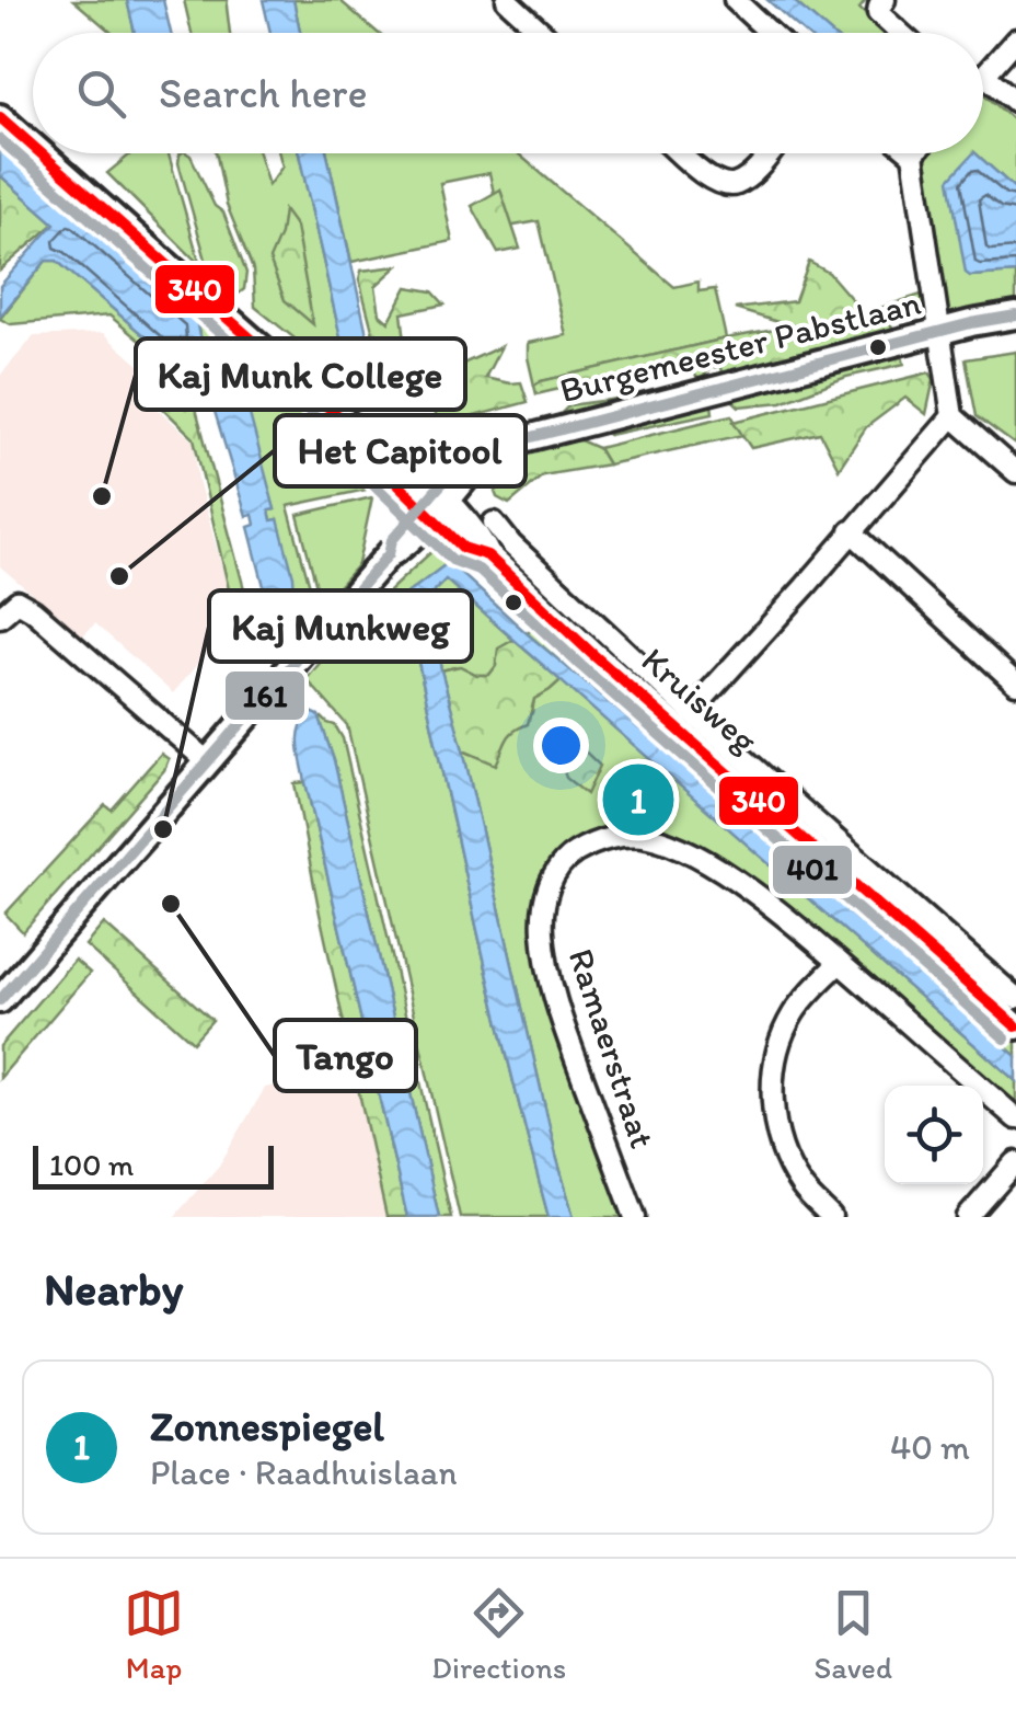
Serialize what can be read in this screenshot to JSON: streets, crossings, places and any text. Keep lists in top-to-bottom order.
{
  "streets": {
    "street": ["Burgemeester Pabstlaan", "Kruisweg", "Ramaerstraat"]
  },
  "crossings": [
    ["Burgemeester Pabstlaan", "Kruisweg"]
  ],
  "places": [
    "Kaj Munk College",
    "Het Capitool",
    "Kaj Munkweg",
    "Tango"
  ],
  "lines": ["transit line 340", "transit line 401", "transit line 161"],
  "scale_bar": "100 m",
  "page": {
    "search": "Search here",
    "pins": "1",
    "scale": "100 m",
    "heading": "Nearby",
    "list": [
      {
        "mark": "1",
        "name": "Zonnespiegel",
        "note": "Place · Raadhuislaan",
        "value": "40 m"
      }
    ],
    "nav": ["Map", "Directions", "Saved"]
  }
}
